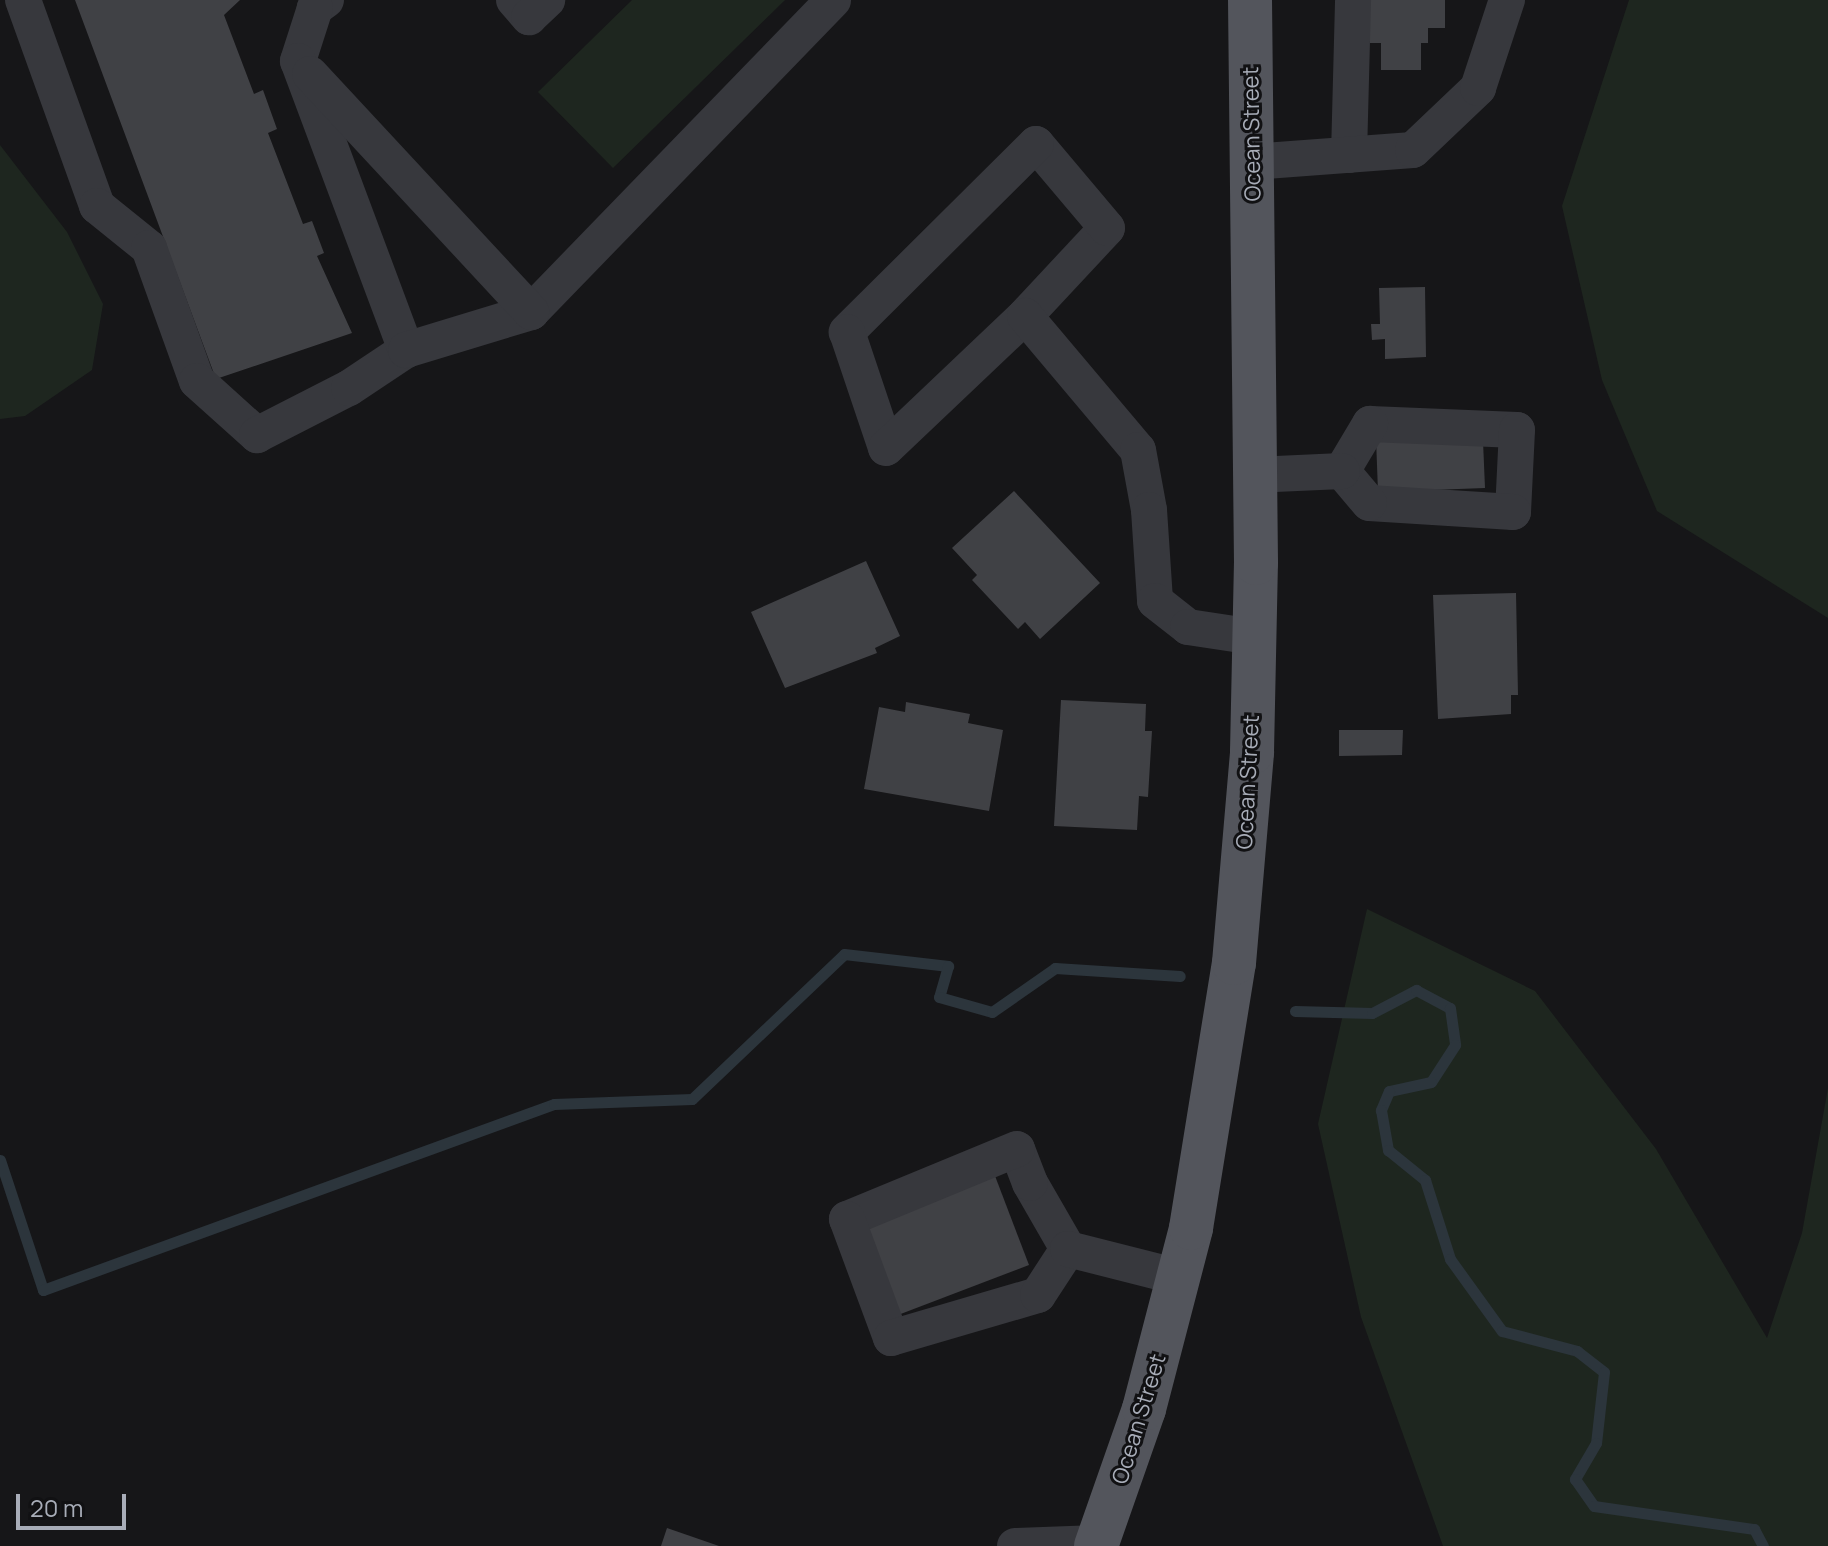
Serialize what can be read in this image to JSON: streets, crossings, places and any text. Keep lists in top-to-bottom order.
{
  "streets": {
    "main road": ["Ocean Street"]
  },
  "scale_bar": "20 m"
}
